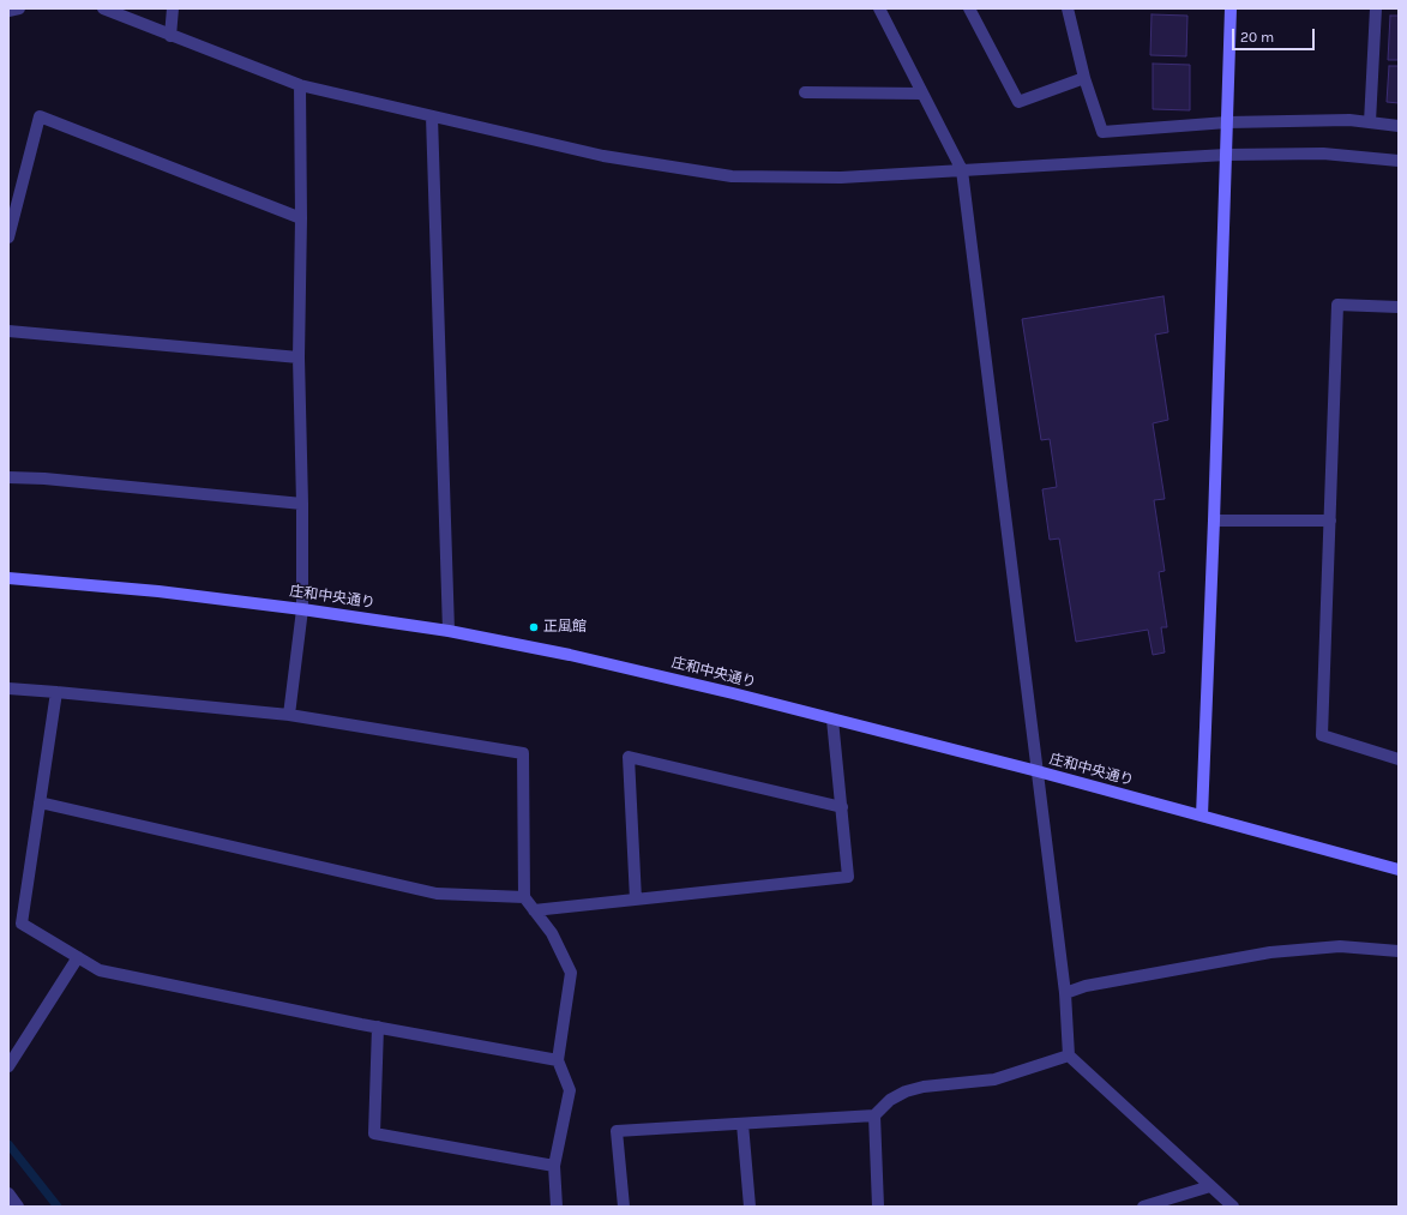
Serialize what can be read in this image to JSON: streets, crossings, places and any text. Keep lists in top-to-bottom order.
{
  "streets": {
    "street": ["庄和中央通り"]
  },
  "places": ["正風館"],
  "scale_bar": "20 m"
}
